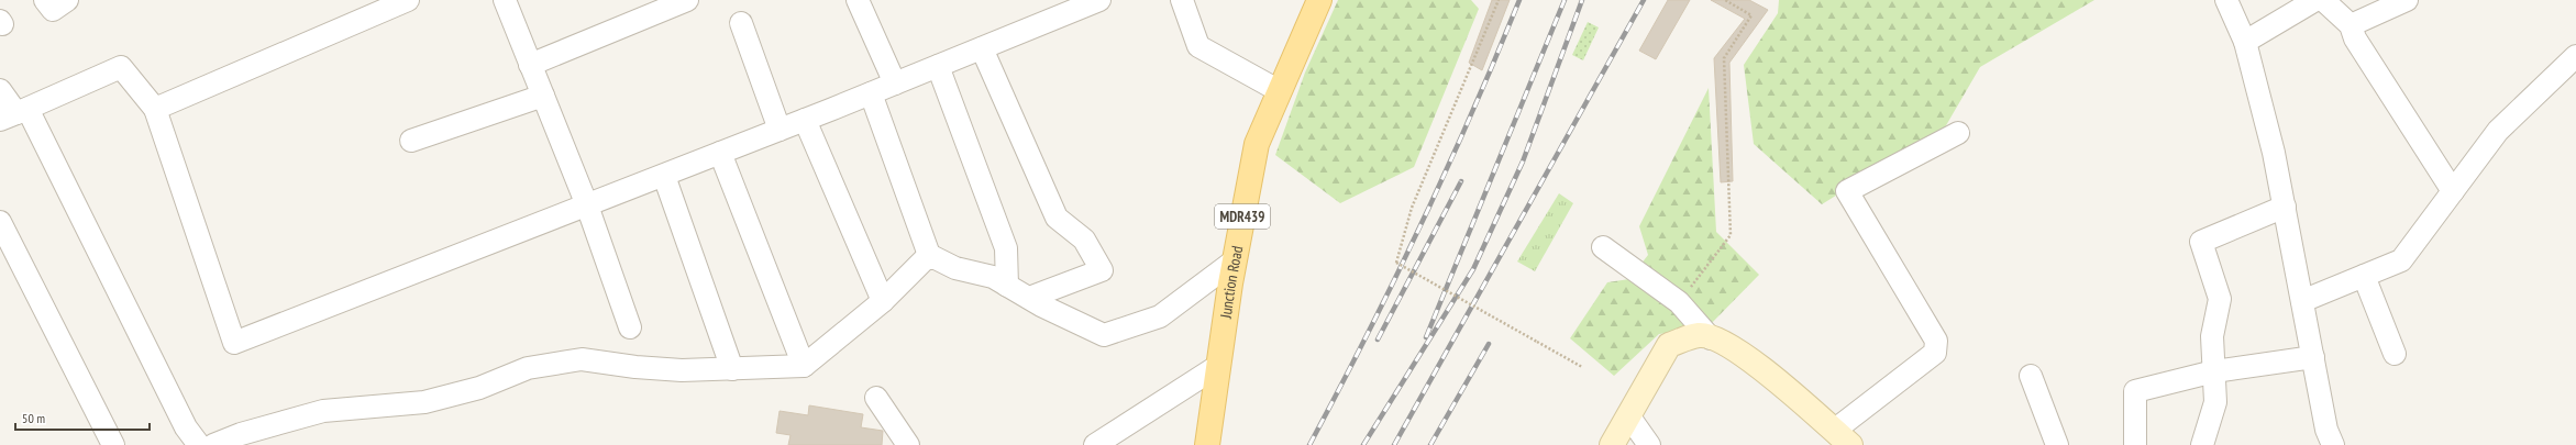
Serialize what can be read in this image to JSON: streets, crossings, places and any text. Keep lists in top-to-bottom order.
{
  "streets": {
    "main road": ["MDR439", "Junction Road"]
  },
  "scale_bar": "50 m"
}
